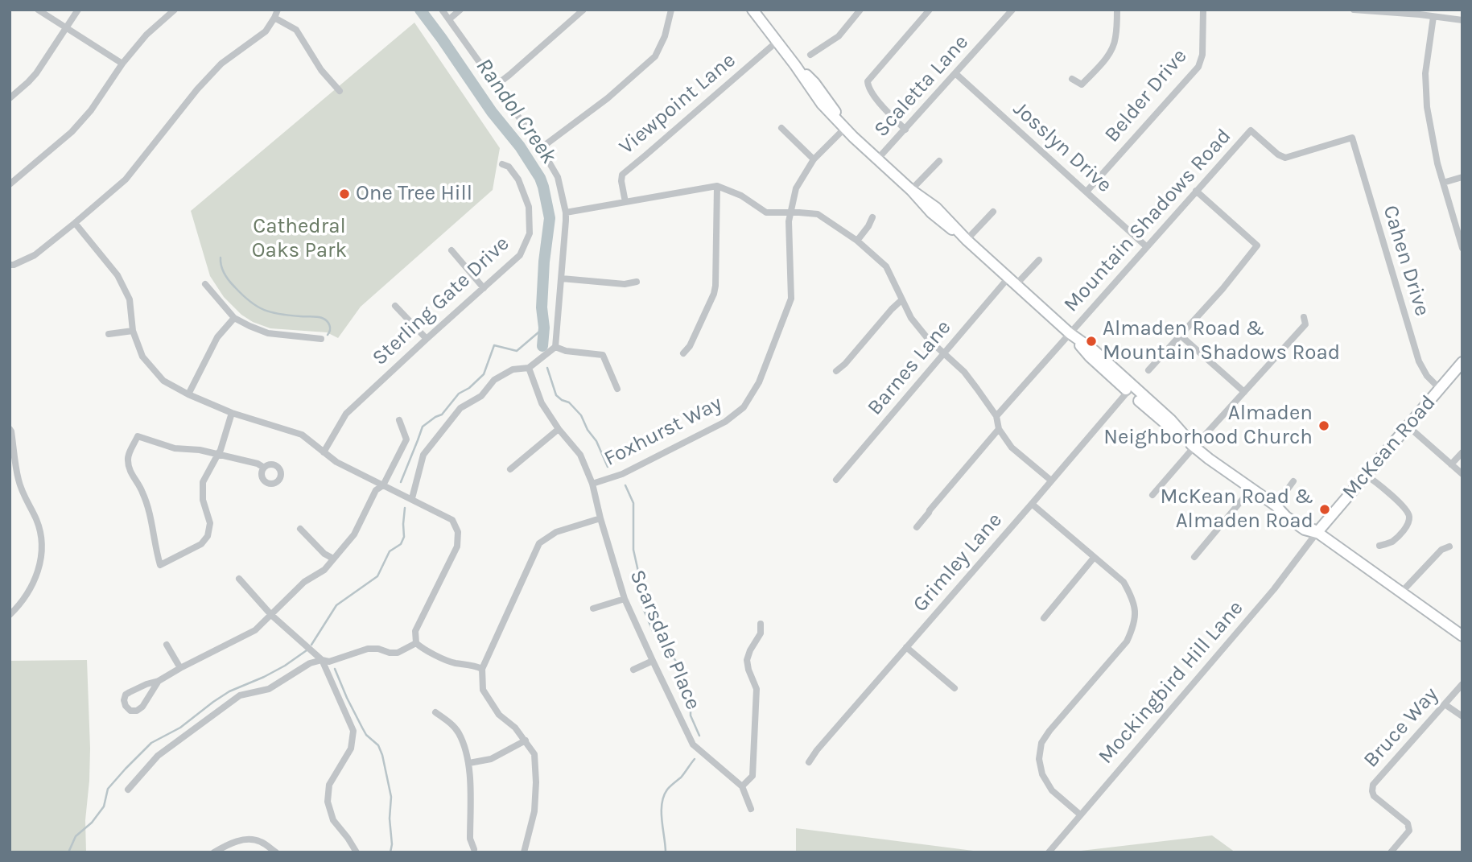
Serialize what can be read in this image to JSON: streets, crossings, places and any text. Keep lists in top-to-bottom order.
{
  "streets": {
    "street": [
      "Scaletta Lane",
      "Belder Drive",
      "Viewpoint Lane",
      "Josslyn Drive",
      "Mountain Shadows Road",
      "Cahen Drive",
      "Sterling Gate Drive",
      "Barnes Lane",
      "Foxhurst Way",
      "McKean Road",
      "Grimley Lane",
      "Scarsdale Place",
      "Mockingbird Hill Lane",
      "Bruce Way"
    ]
  },
  "crossings": [
    ["Scaletta Lane", "Josslyn Drive"],
    ["Belder Drive", "Josslyn Drive"],
    ["Josslyn Drive", "Mountain Shadows Road"],
    ["Mountain Shadows Road", "Cahen Drive"],
    ["Cahen Drive", "McKean Road"],
    ["Foxhurst Way", "Scarsdale Place"],
    ["McKean Road", "Mockingbird Hill Lane"]
  ],
  "water": ["Randol Creek"],
  "parks": ["Cathedral Oaks Park"],
  "places": [
    "One Tree Hill",
    "Almaden Road & Mountain Shadows Road",
    "Almaden Neighborhood Church",
    "McKean Road & Almaden Road"
  ]
}
